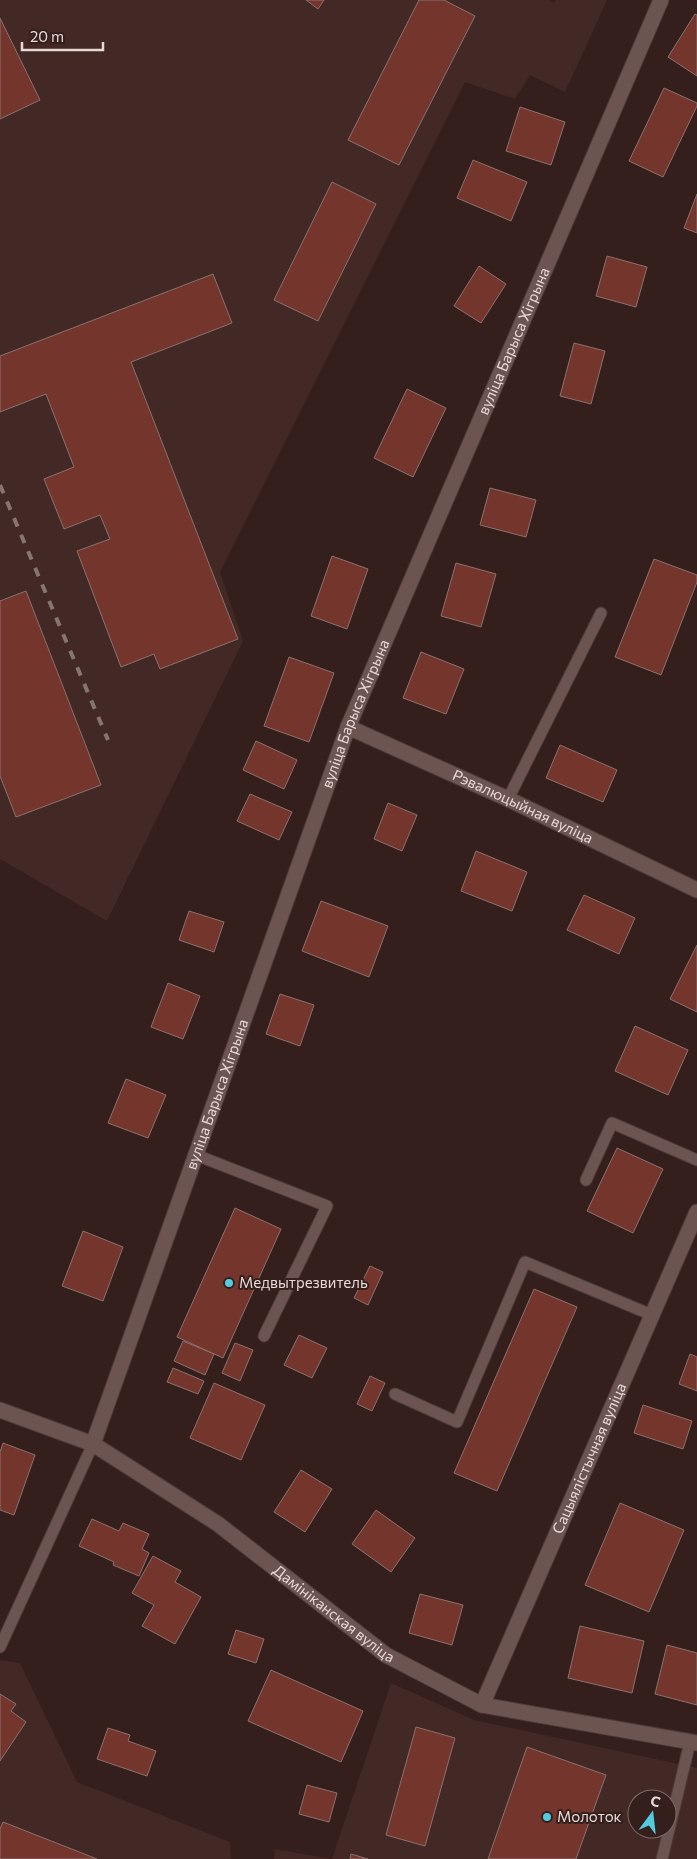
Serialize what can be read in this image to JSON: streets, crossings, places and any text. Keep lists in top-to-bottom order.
{
  "streets": {
    "street": [
      "вуліца Барыса Хігрына",
      "Рэвалюцыйная вуліца",
      "Сацыялістычная вуліца",
      "Дамініканская вуліца"
    ]
  },
  "crossings": [
    ["вуліца Барыса Хігрына", "Рэвалюцыйная вуліца"],
    ["вуліца Барыса Хігрына", "Дамініканская вуліца"],
    ["Сацыялістычная вуліца", "Дамініканская вуліца"]
  ],
  "places": ["Медвытрезвитель", "Молоток"],
  "scale_bar": "20 m",
  "north": "top"
}
